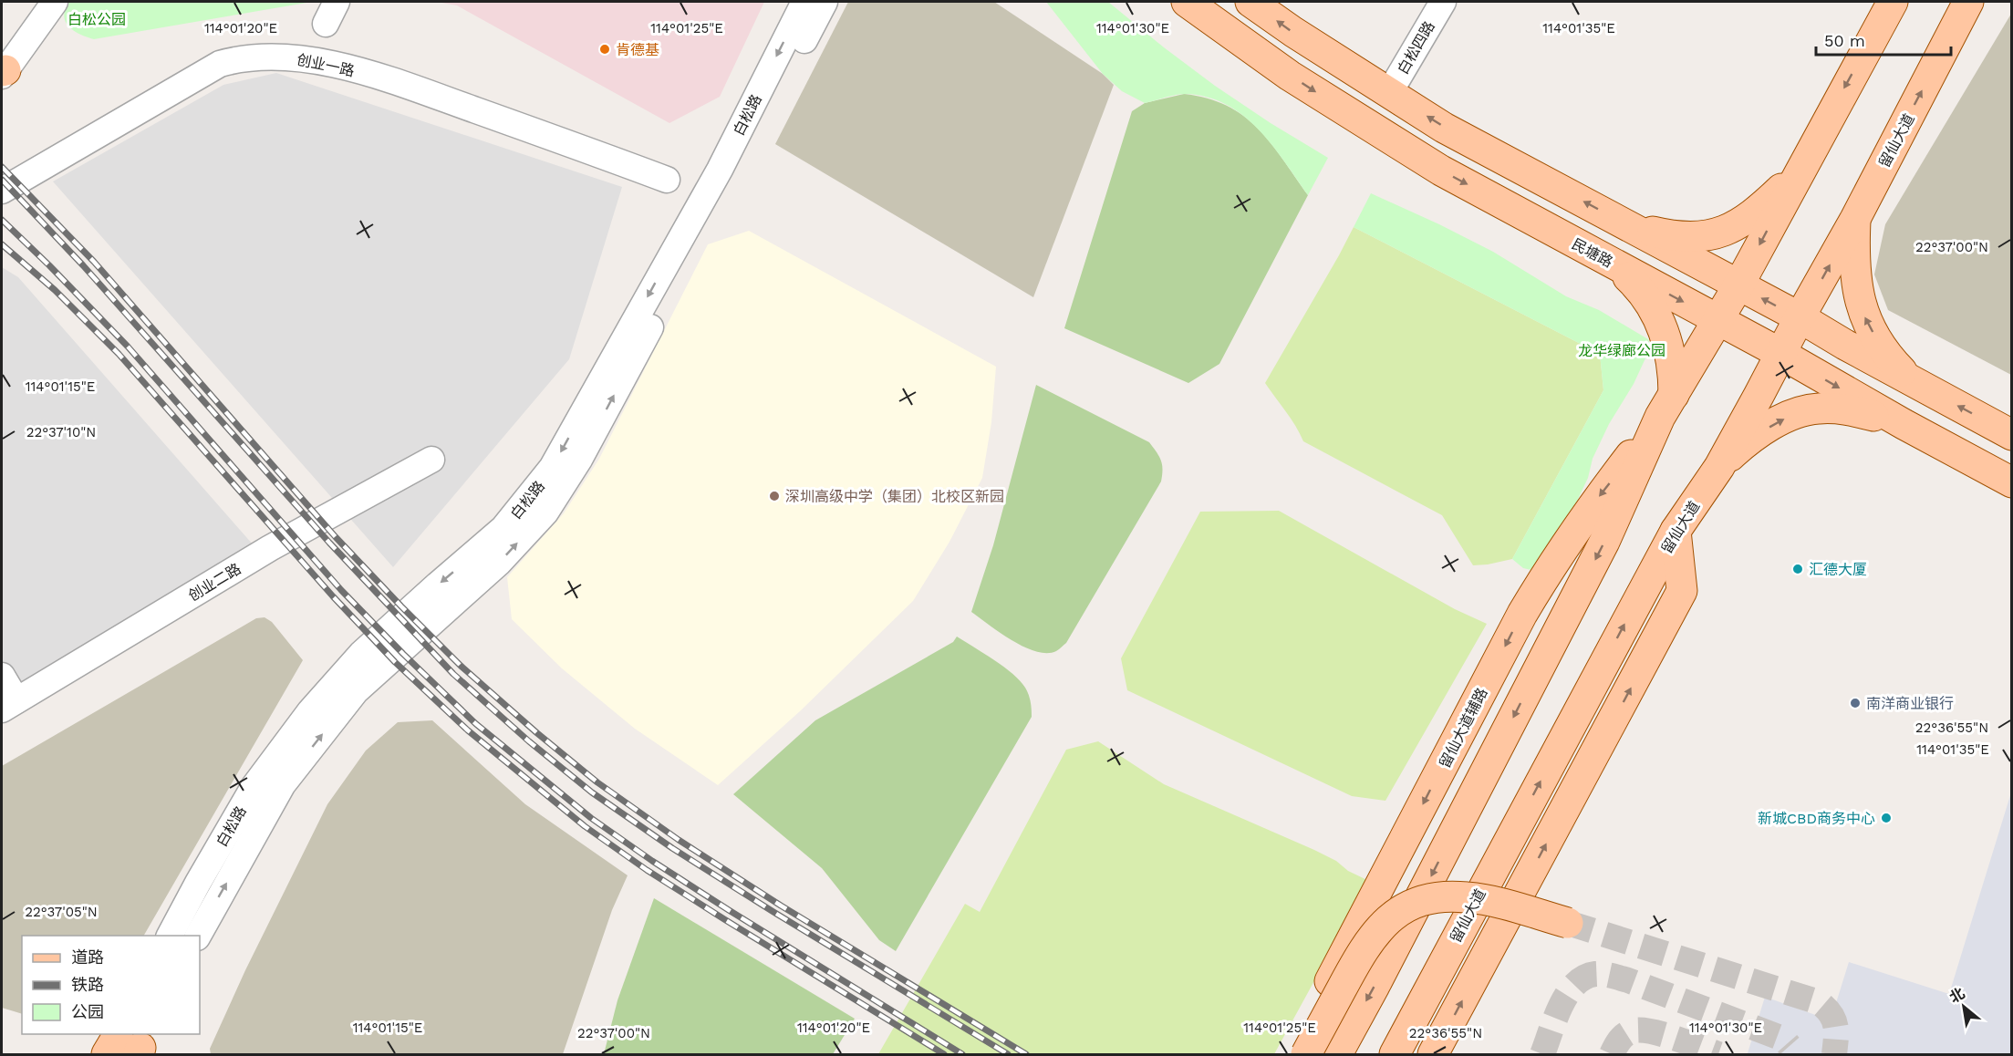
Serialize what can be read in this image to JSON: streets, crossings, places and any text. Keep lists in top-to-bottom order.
{
  "streets": {
    "main road": ["留仙大道", "民塘路", "留仙大道辅路"],
    "street": [
      "白松四路",
      "创业一路",
      "白松路",
      "创业二路"
    ]
  },
  "crossings": [
    ["留仙大道", "民塘路"]
  ],
  "parks": ["白松公园", "龙华绿廊公园"],
  "places": [
    "肯德基",
    "深圳高级中学（集团）北校区新园",
    "汇德大厦",
    "南洋商业银行",
    "新城CBD商务中心"
  ],
  "legend": ["道路", "铁路", "公园"],
  "scale_bar": "50 m",
  "north": "top left",
  "coordinates": [
    "114°01'20\"E",
    "114°01'25\"E",
    "114°01'30\"E",
    "114°01'35\"E",
    "22°37'00\"N",
    "114°01'15\"E",
    "22°37'10\"N",
    "22°36'55\"N",
    "22°37'05\"N"
  ]
}
